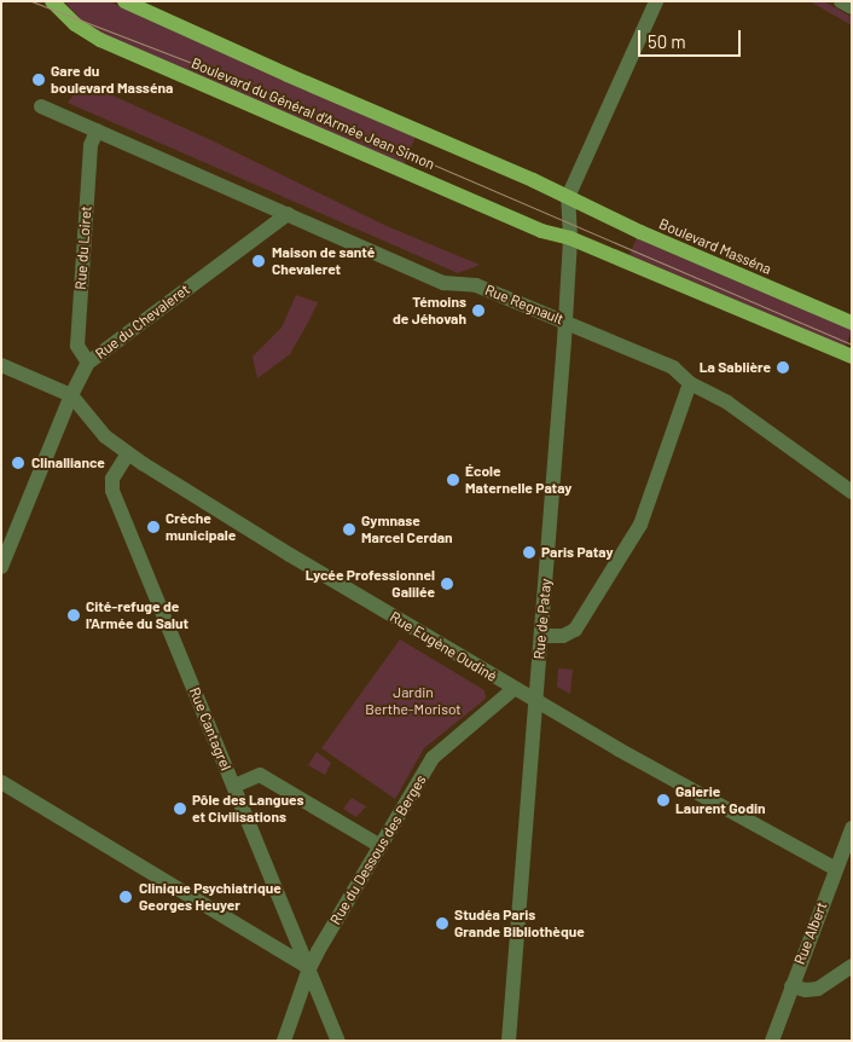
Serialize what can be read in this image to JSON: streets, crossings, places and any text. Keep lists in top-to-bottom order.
{
  "streets": {
    "main road": ["Boulevard du Général d'Armée Jean Simon", "Boulevard Masséna"],
    "street": [
      "Rue du Loiret",
      "Rue Regnault",
      "Rue du Chevaleret",
      "Rue de Patay",
      "Rue Eugène Oudiné",
      "Rue Cantagrel",
      "Rue du Dessous des Berges",
      "Rue Albert"
    ]
  },
  "crossings": [
    ["Boulevard du Général d'Armée Jean Simon", "Boulevard Masséna"],
    ["Boulevard du Général d'Armée Jean Simon", "Rue de Patay"],
    ["Boulevard Masséna", "Rue de Patay"],
    ["Rue du Loiret", "Rue Regnault"],
    ["Rue du Loiret", "Rue du Chevaleret"],
    ["Rue Regnault", "Rue du Chevaleret"],
    ["Rue Regnault", "Rue de Patay"],
    ["Rue du Chevaleret", "Rue Eugène Oudiné"],
    ["Rue de Patay", "Rue Eugène Oudiné"],
    ["Rue Eugène Oudiné", "Rue Cantagrel"],
    ["Rue Eugène Oudiné", "Rue du Dessous des Berges"],
    ["Rue Eugène Oudiné", "Rue Albert"],
    ["Rue Cantagrel", "Rue du Dessous des Berges"]
  ],
  "parks": ["Jardin Berthe-Morisot"],
  "places": [
    "Gare du boulevard Masséna",
    "Maison de santé Chevaleret",
    "Témoins de Jéhovah",
    "La Sablière",
    "Clinalliance",
    "École Maternelle Patay",
    "Crèche municipale",
    "Gymnase Marcel Cerdan",
    "Paris Patay",
    "Lycée Professionnel Galilée",
    "Cité-refuge de l'Armée du Salut",
    "Galerie Laurent Godin",
    "Pôle des Langues et Civilisations",
    "Clinique Psychiatrique Georges Heuyer",
    "Studéa Paris Grande Bibliothèque"
  ],
  "scale_bar": "50 m"
}
